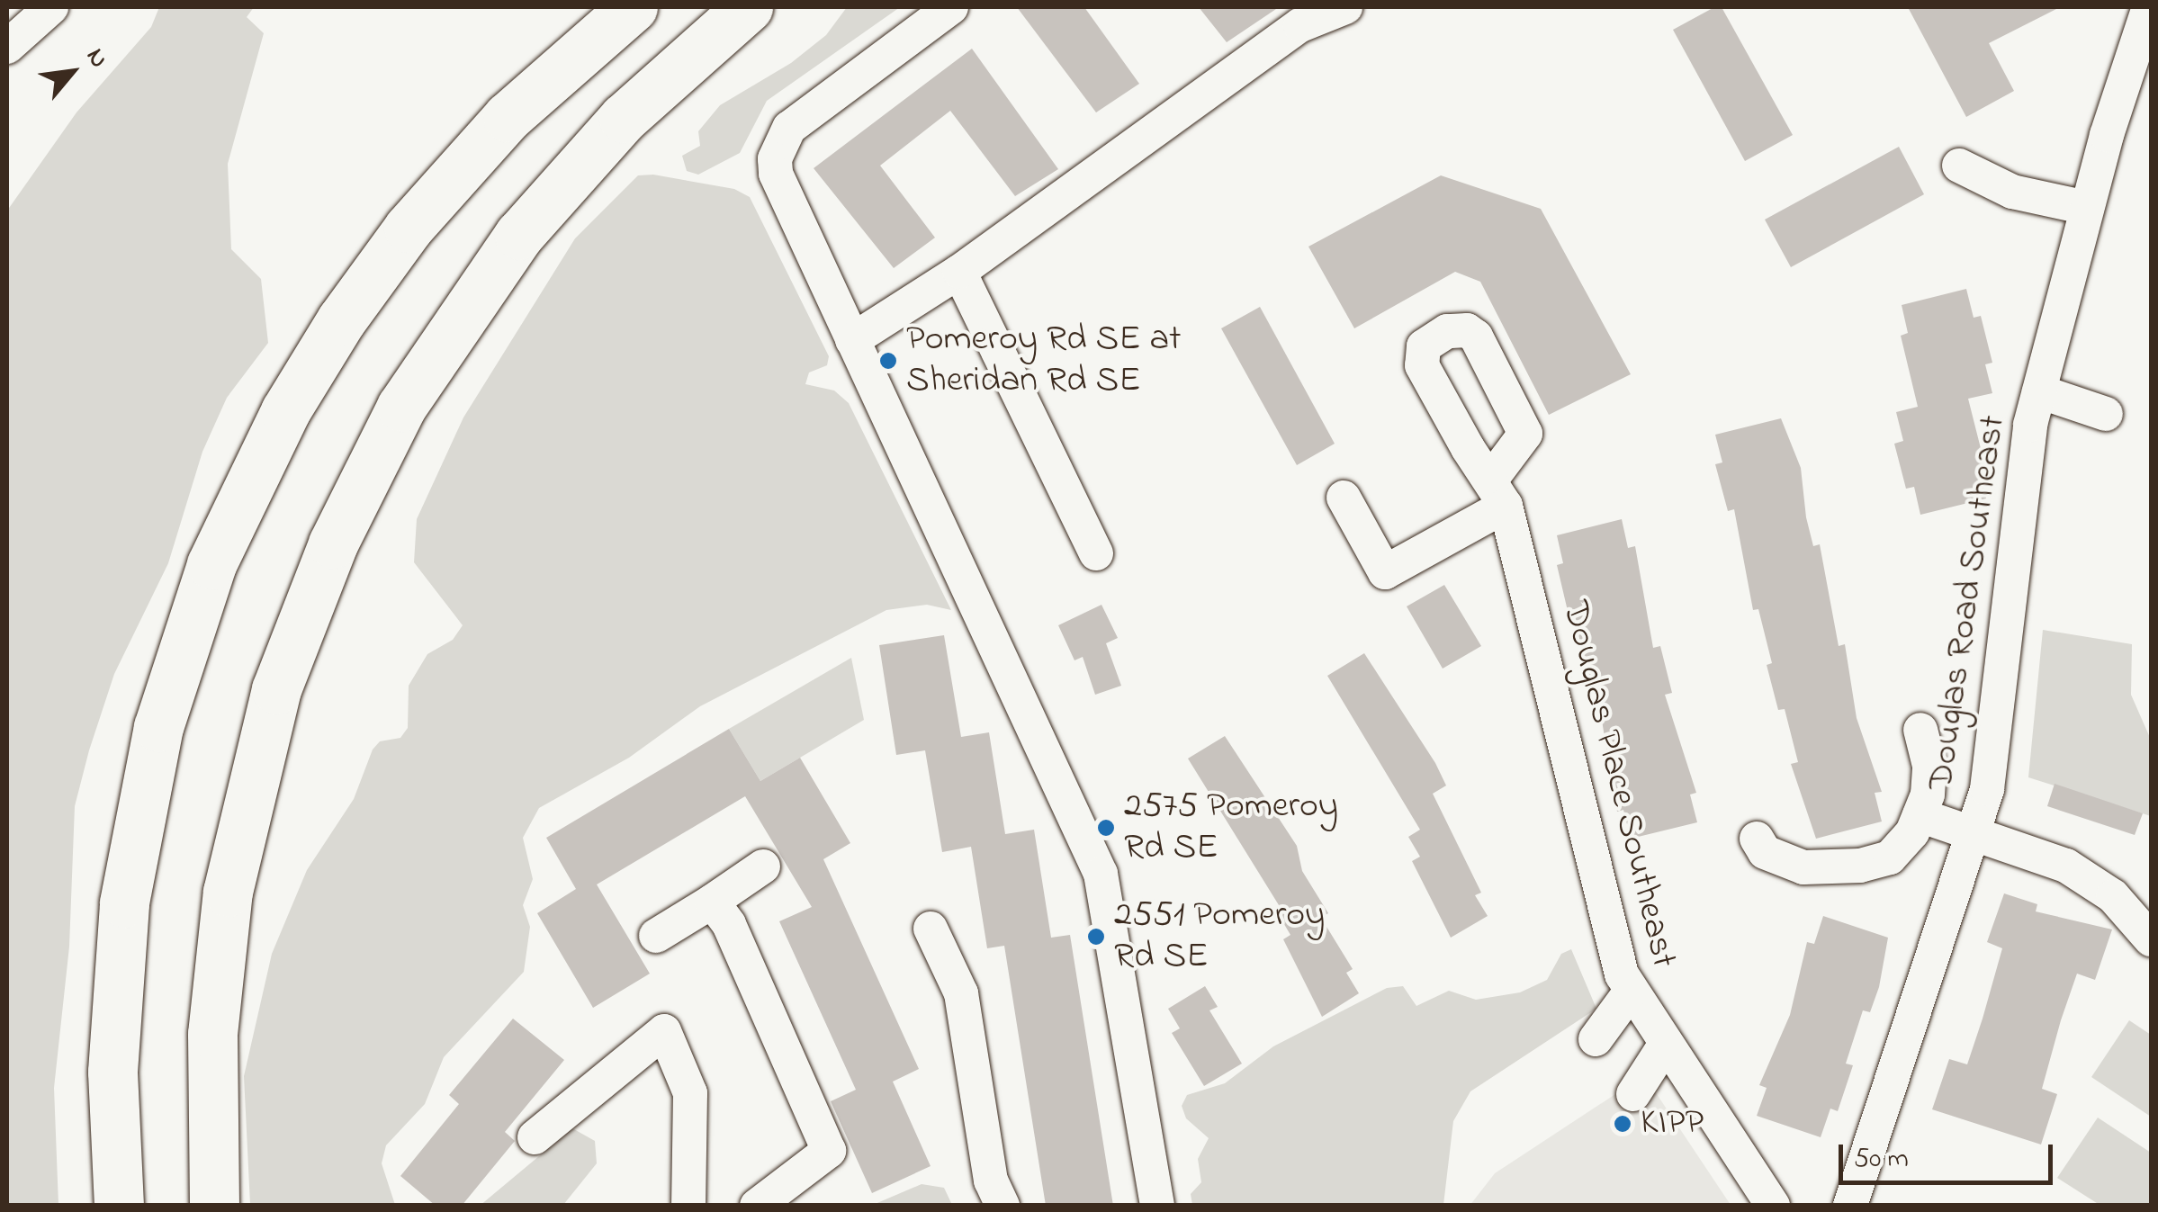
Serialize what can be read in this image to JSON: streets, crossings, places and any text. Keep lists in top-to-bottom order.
{
  "streets": {
    "street": ["Douglas Road Southeast", "Douglas Place Southeast"]
  },
  "places": [
    "Pomeroy Rd SE at Sheridan Rd SE",
    "2575 Pomeroy Rd SE",
    "2551 Pomeroy Rd SE",
    "KIPP"
  ],
  "scale_bar": "50 m",
  "north": "top right"
}
